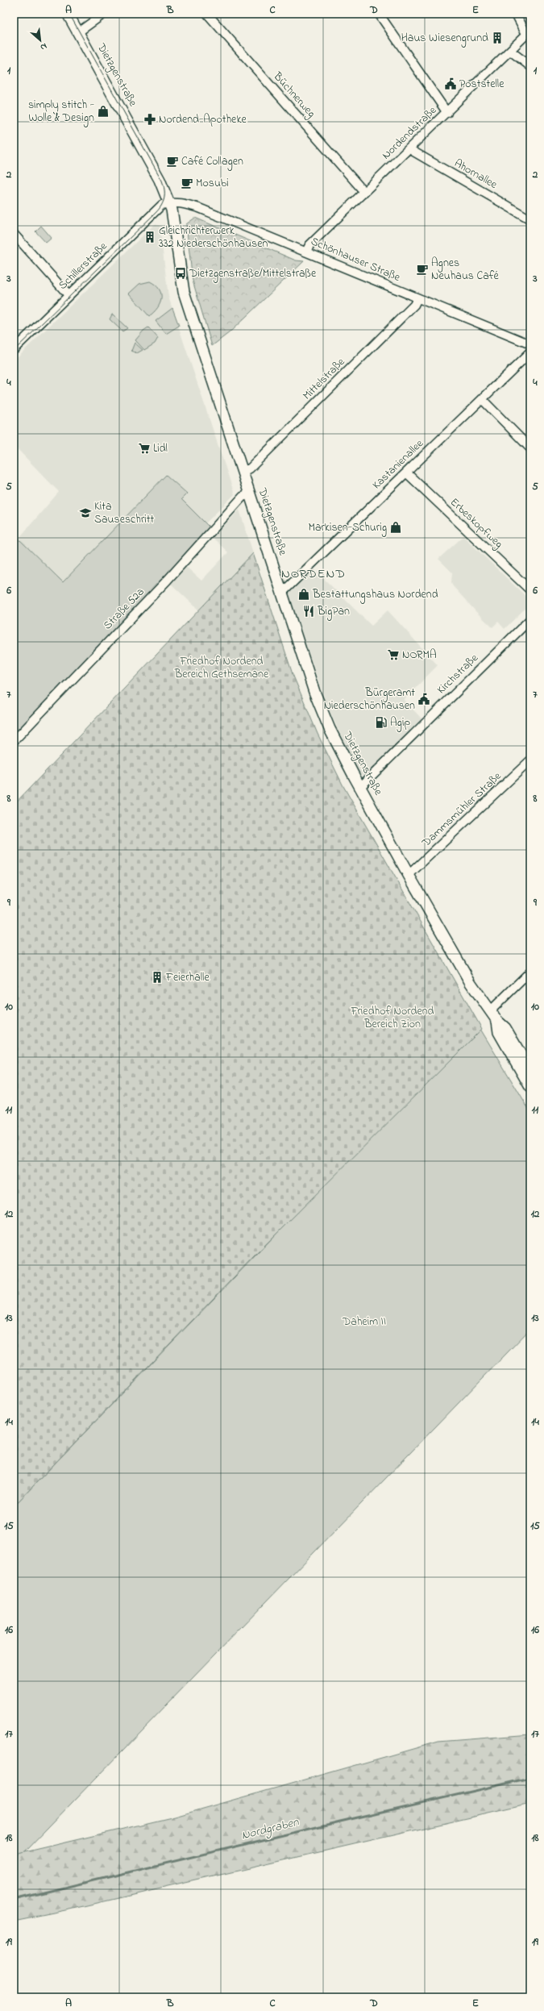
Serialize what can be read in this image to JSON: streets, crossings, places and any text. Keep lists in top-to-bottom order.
{
  "streets": {
    "main road": ["Dietzgenstraße"],
    "street": [
      "Büchnerweg",
      "Nordendstraße",
      "Ahornallee",
      "Schönhauser Straße",
      "Schillerstraße",
      "Mittelstraße",
      "Kastanienallee",
      "Erbeskopfweg",
      "Straße 52a",
      "Kirchstraße",
      "Dammsmühler Straße"
    ]
  },
  "crossings": [
    ["Dietzgenstraße", "Schönhauser Straße"],
    ["Dietzgenstraße", "Schillerstraße"],
    ["Dietzgenstraße", "Mittelstraße"],
    ["Dietzgenstraße", "Kastanienallee"],
    ["Dietzgenstraße", "Straße 52a"],
    ["Dietzgenstraße", "Kirchstraße"],
    ["Dietzgenstraße", "Dammsmühler Straße"],
    ["Büchnerweg", "Nordendstraße"],
    ["Nordendstraße", "Ahornallee"],
    ["Nordendstraße", "Schönhauser Straße"],
    ["Schönhauser Straße", "Schillerstraße"],
    ["Schönhauser Straße", "Mittelstraße"],
    ["Kastanienallee", "Erbeskopfweg"]
  ],
  "districts": ["NORDEND"],
  "water": ["Nordgraben"],
  "parks": ["Friedhof Nordend Bereich Gethsemane", "Friedhof Nordend Bereich Zion", "Daheim II"],
  "places": {
    "building": ["Haus Wiesengrund", "Gleichrichterwerk 332 Niederschönhausen", "Feierhalle"],
    "public building": ["Poststelle", "Bürgeramt Niederschönhausen"],
    "shop": ["simply stitch - Wolle & Design", "Markisen-Schurig", "Bestattungshaus Nordend"],
    "pharmacy": ["Nordend-Apotheke"],
    "cafe": ["Café Collagen", "Mosubi", "Agnes Neuhaus Café"],
    "bus stop": ["Dietzgenstraße/Mittelstraße"],
    "supermarket": ["Lidl", "NORMA"],
    "school or university": ["Kita Sauseschritt"],
    "restaurant": ["BigPan"],
    "fuel station": ["Agip"]
  },
  "north": "bottom right",
  "grid": {
    "columns": [
      "A",
      "B",
      "C",
      "D",
      "E"
    ],
    "rows": [
      "1",
      "2",
      "3",
      "4",
      "5",
      "6",
      "7",
      "8",
      "9",
      "10",
      "11",
      "12",
      "13",
      "14",
      "15",
      "16",
      "17",
      "18",
      "19"
    ]
  }
}
